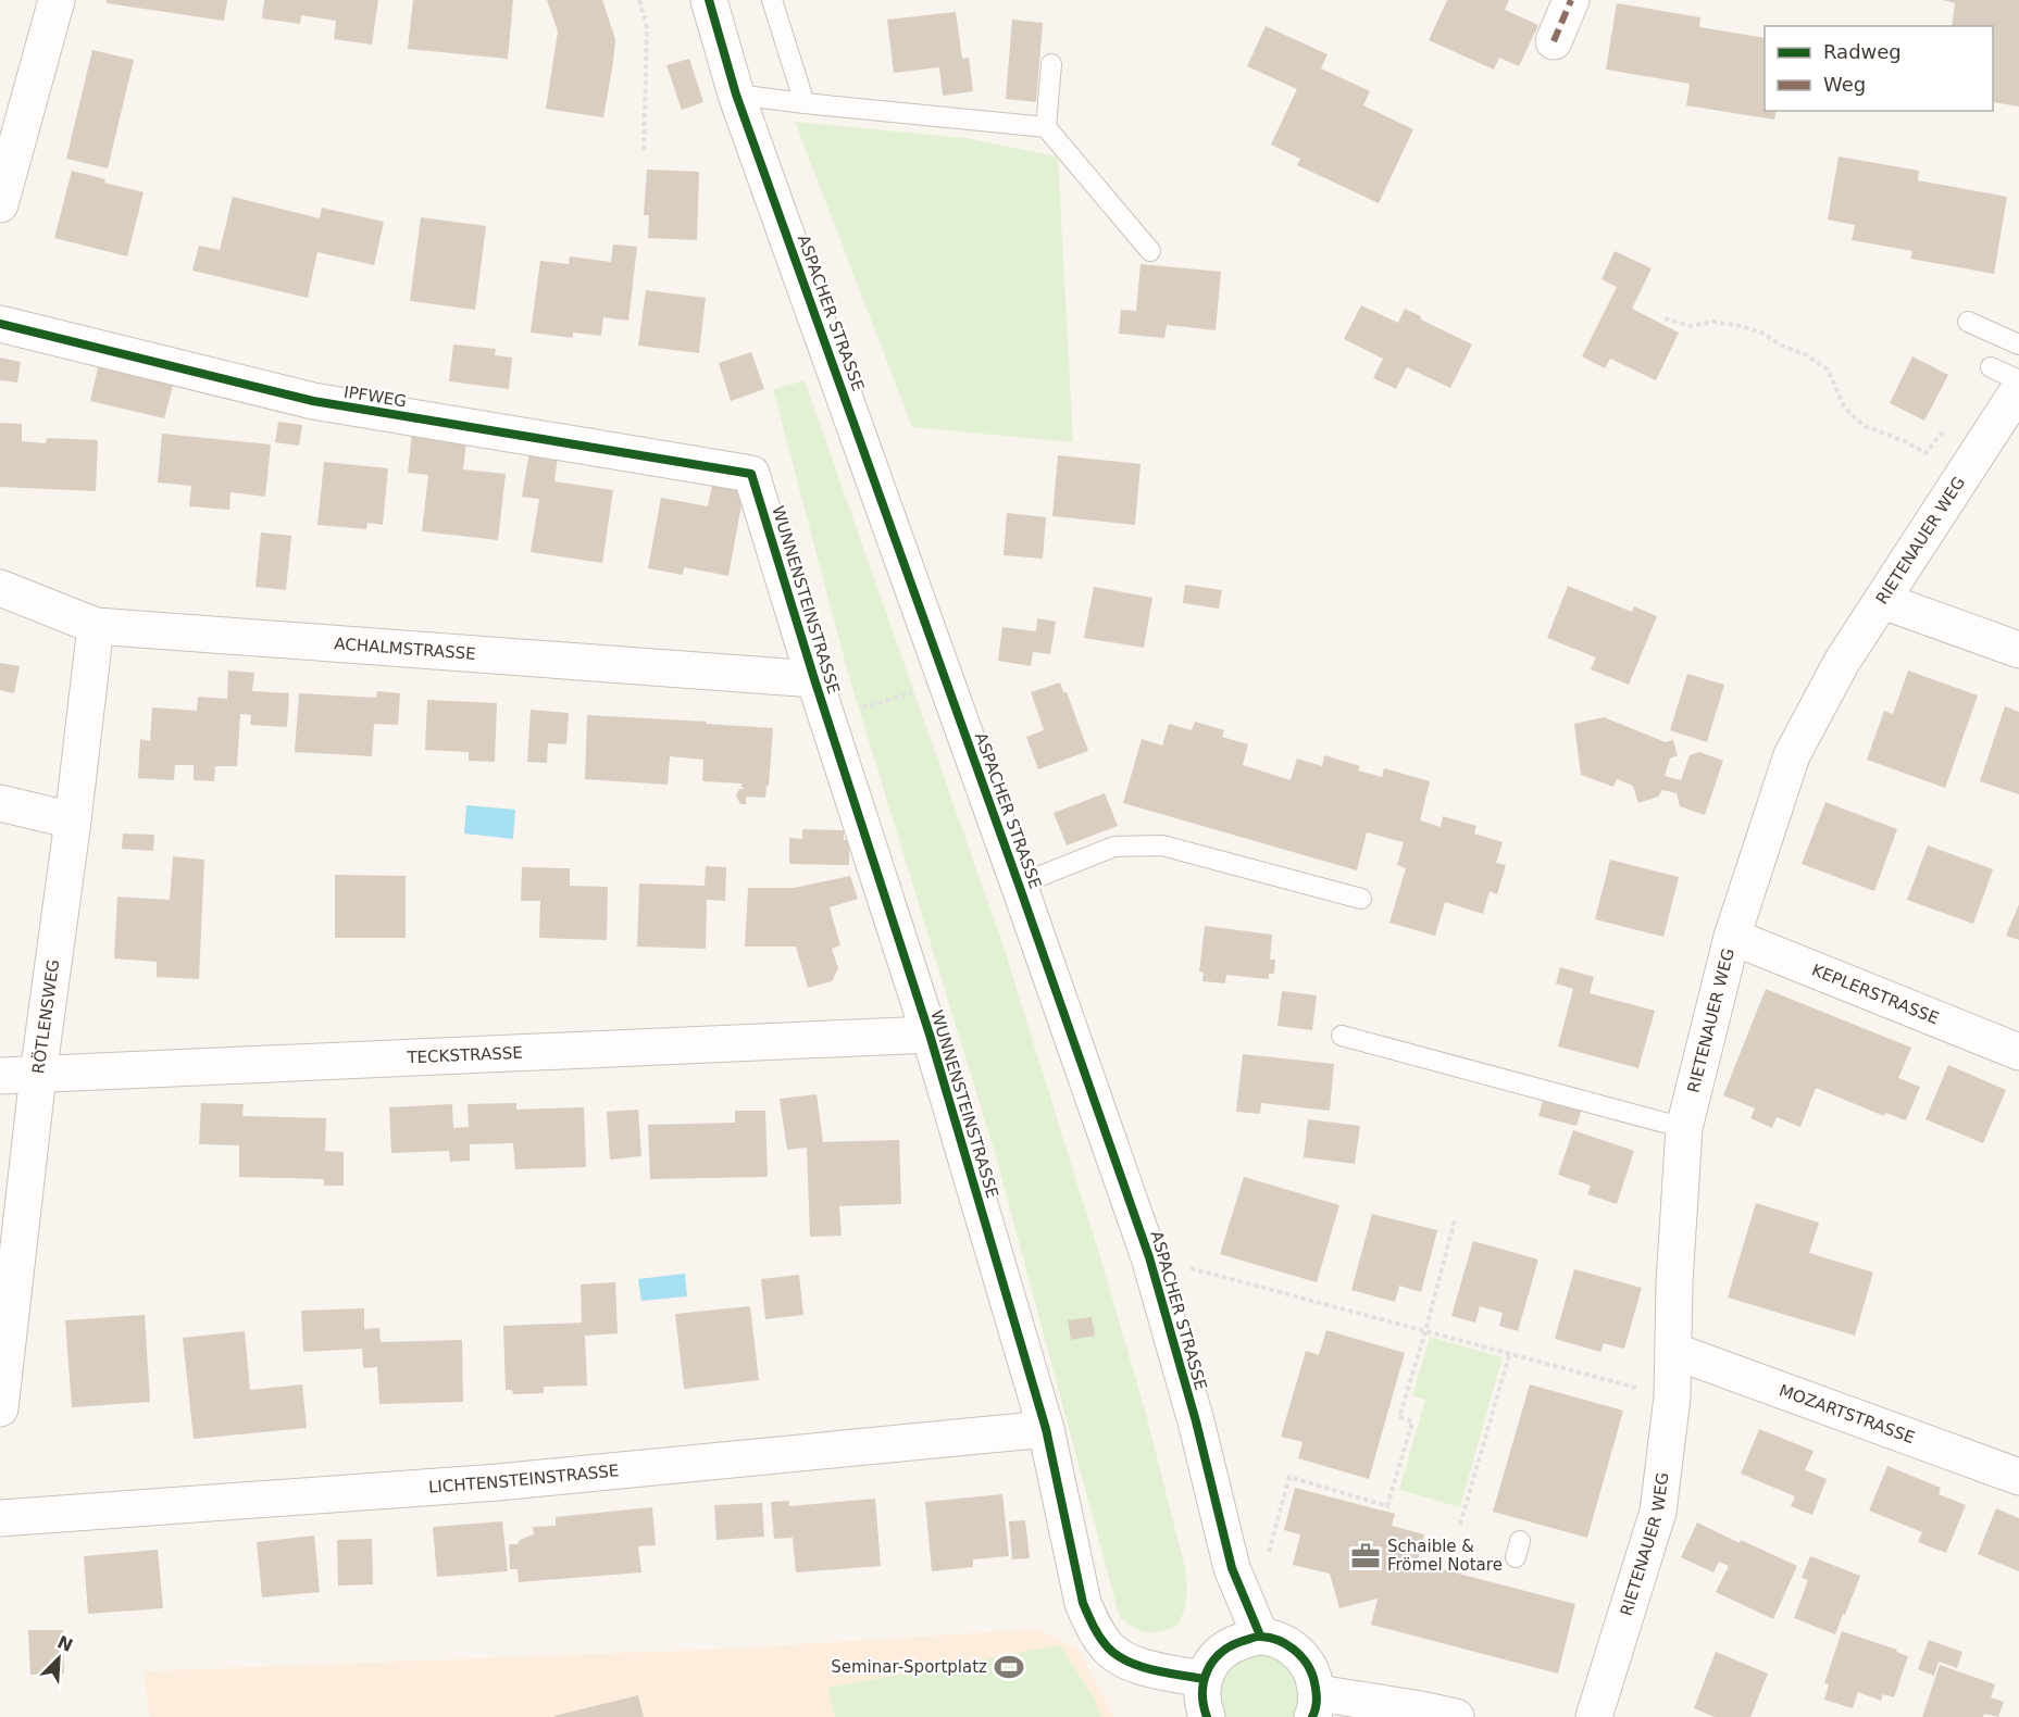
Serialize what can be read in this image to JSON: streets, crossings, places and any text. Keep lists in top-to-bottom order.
{
  "streets": {
    "street": [
      "ASPACHER STRASSE",
      "IPFWEG",
      "RIETENAUER WEG",
      "WUNNENSTEINSTRASSE",
      "ACHALMSTRASSE",
      "KEPLERSTRASSE",
      "RÖTLENSWEG",
      "TECKSTRASSE",
      "MOZARTSTRASSE",
      "LICHTENSTEINSTRASSE"
    ]
  },
  "crossings": [
    ["IPFWEG", "WUNNENSTEINSTRASSE"],
    ["RIETENAUER WEG", "KEPLERSTRASSE"],
    ["RIETENAUER WEG", "MOZARTSTRASSE"],
    ["WUNNENSTEINSTRASSE", "ACHALMSTRASSE"],
    ["WUNNENSTEINSTRASSE", "TECKSTRASSE"],
    ["WUNNENSTEINSTRASSE", "LICHTENSTEINSTRASSE"],
    ["ACHALMSTRASSE", "RÖTLENSWEG"],
    ["RÖTLENSWEG", "TECKSTRASSE"]
  ],
  "places": {
    "office": ["Schaible & Frömel Notare"],
    "sports": ["Seminar-Sportplatz"]
  },
  "legend": ["Radweg", "Weg"],
  "north": "top right"
}
